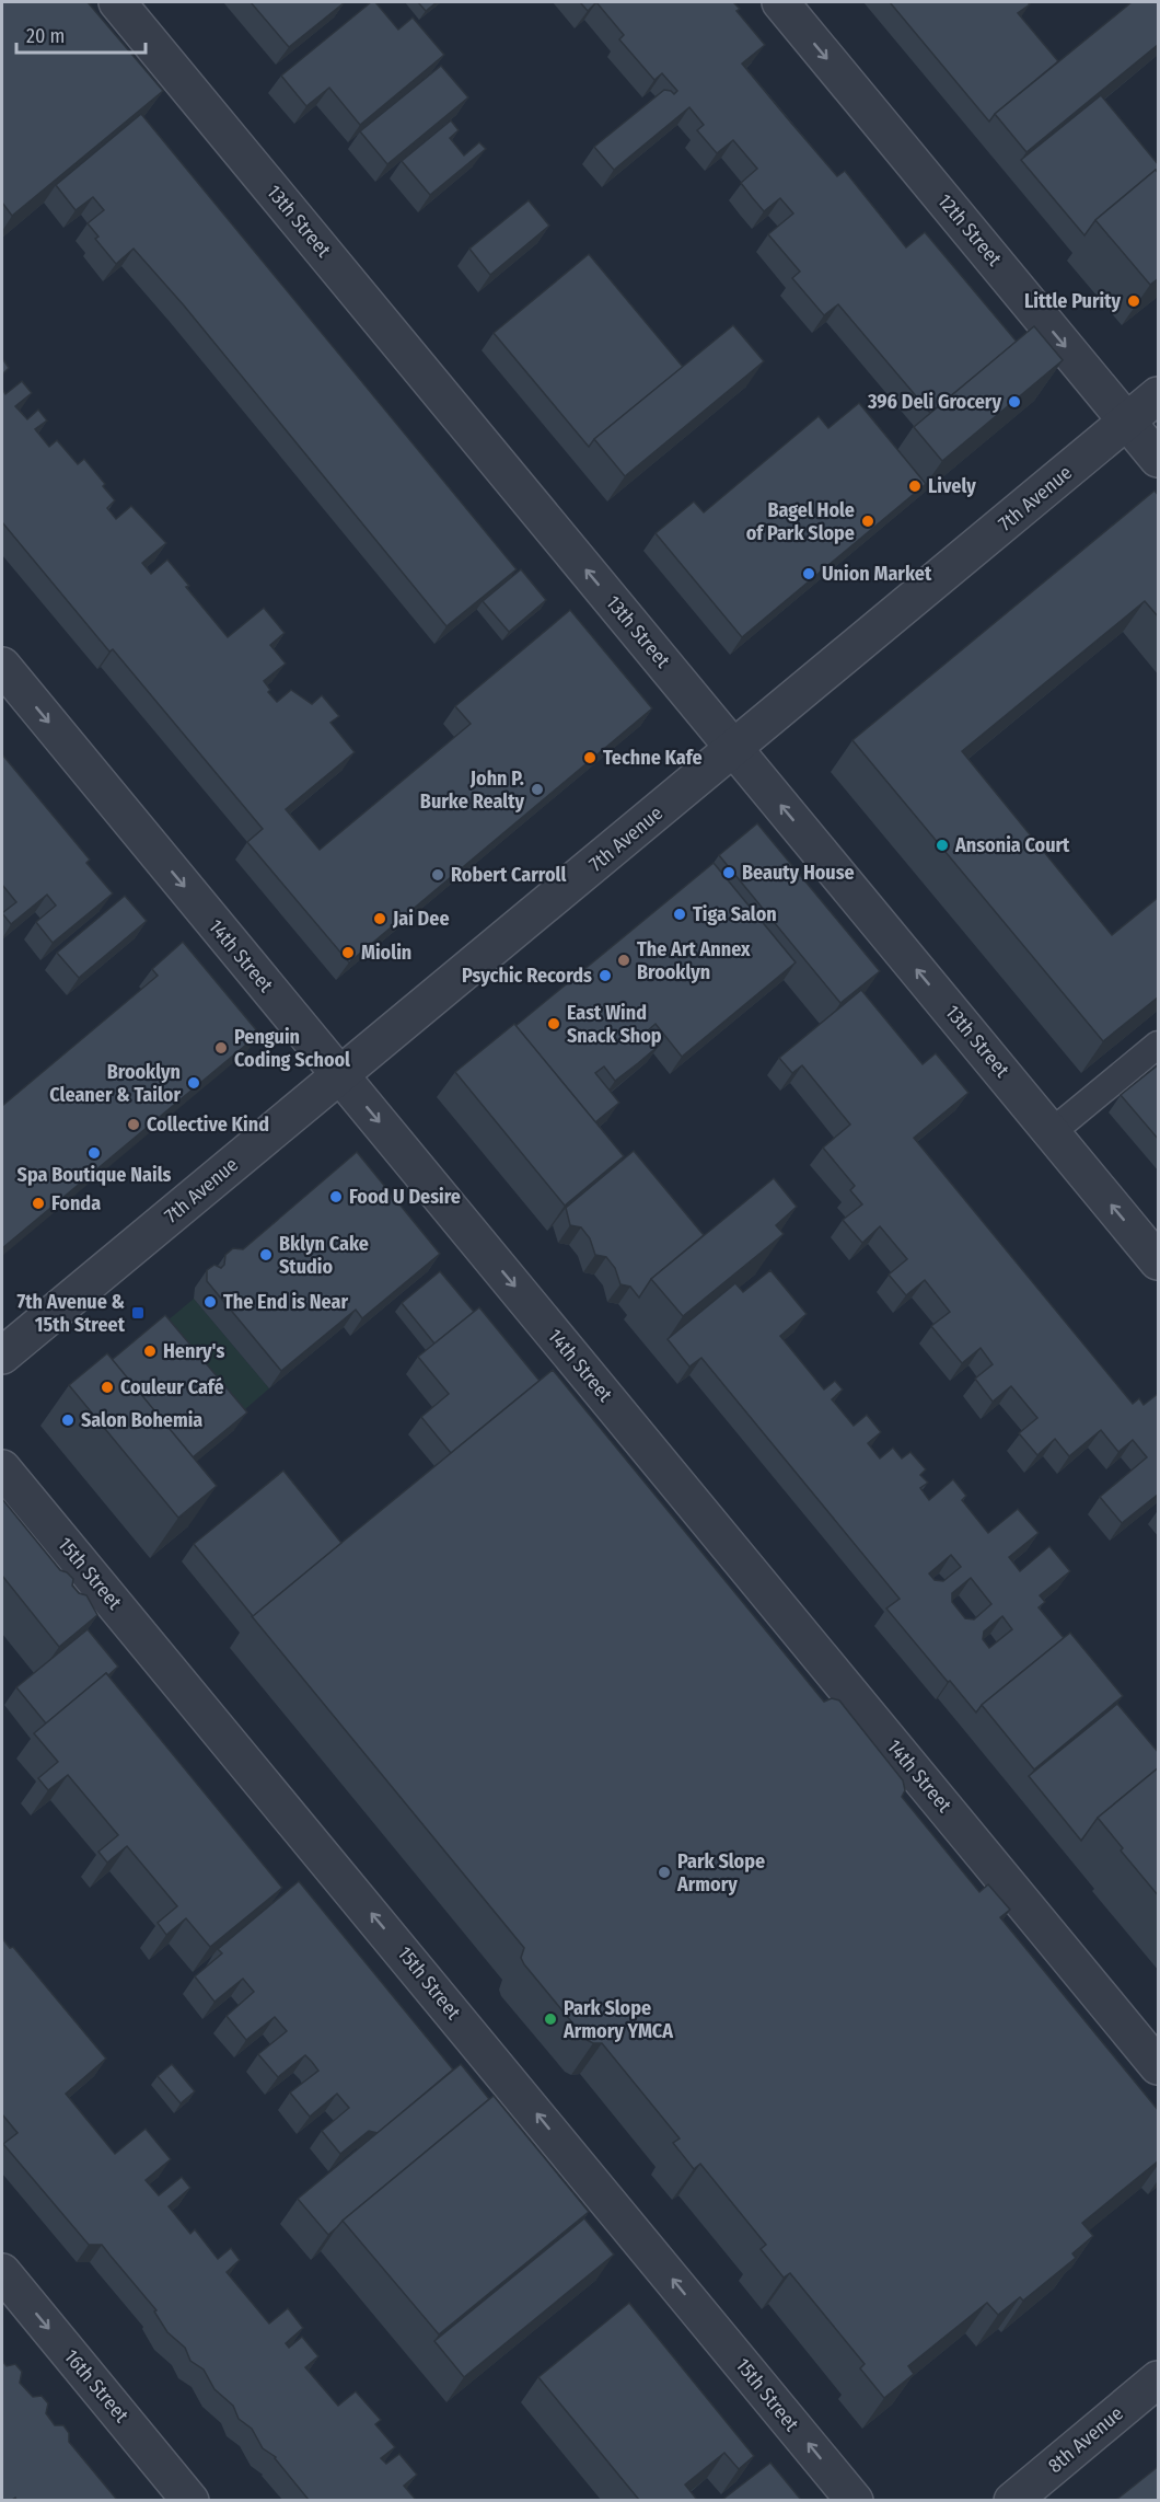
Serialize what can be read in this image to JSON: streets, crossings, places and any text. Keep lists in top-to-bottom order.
{
  "streets": {
    "street": [
      "13th Street",
      "12th Street",
      "7th Avenue",
      "14th Street",
      "15th Street",
      "16th Street",
      "8th Avenue"
    ]
  },
  "crossings": [
    ["13th Street", "7th Avenue"],
    ["12th Street", "7th Avenue"],
    ["7th Avenue", "14th Street"]
  ],
  "one_way": [
    "13th Street",
    "12th Street",
    "14th Street",
    "15th Street",
    "16th Street"
  ],
  "places": {
    "other": [
      "Little Purity",
      "396 Deli Grocery",
      "Lively",
      "Bagel Hole of Park Slope",
      "Union Market",
      "Techne Kafe",
      "John P. Burke Realty",
      "Ansonia Court",
      "Beauty House",
      "Robert Carroll",
      "Tiga Salon",
      "Jai Dee",
      "Miolin",
      "The Art Annex Brooklyn",
      "Psychic Records",
      "East Wind Snack Shop",
      "Penguin Coding School",
      "Brooklyn Cleaner & Tailor",
      "Collective Kind",
      "Spa Boutique Nails",
      "Food U Desire",
      "Fonda",
      "Bklyn Cake Studio",
      "The End is Near",
      "Henry's",
      "Couleur Café",
      "Salon Bohemia",
      "Park Slope Armory",
      "Park Slope Armory YMCA"
    ],
    "transit": ["7th Avenue & 15th Street"]
  },
  "scale_bar": "20 m"
}
